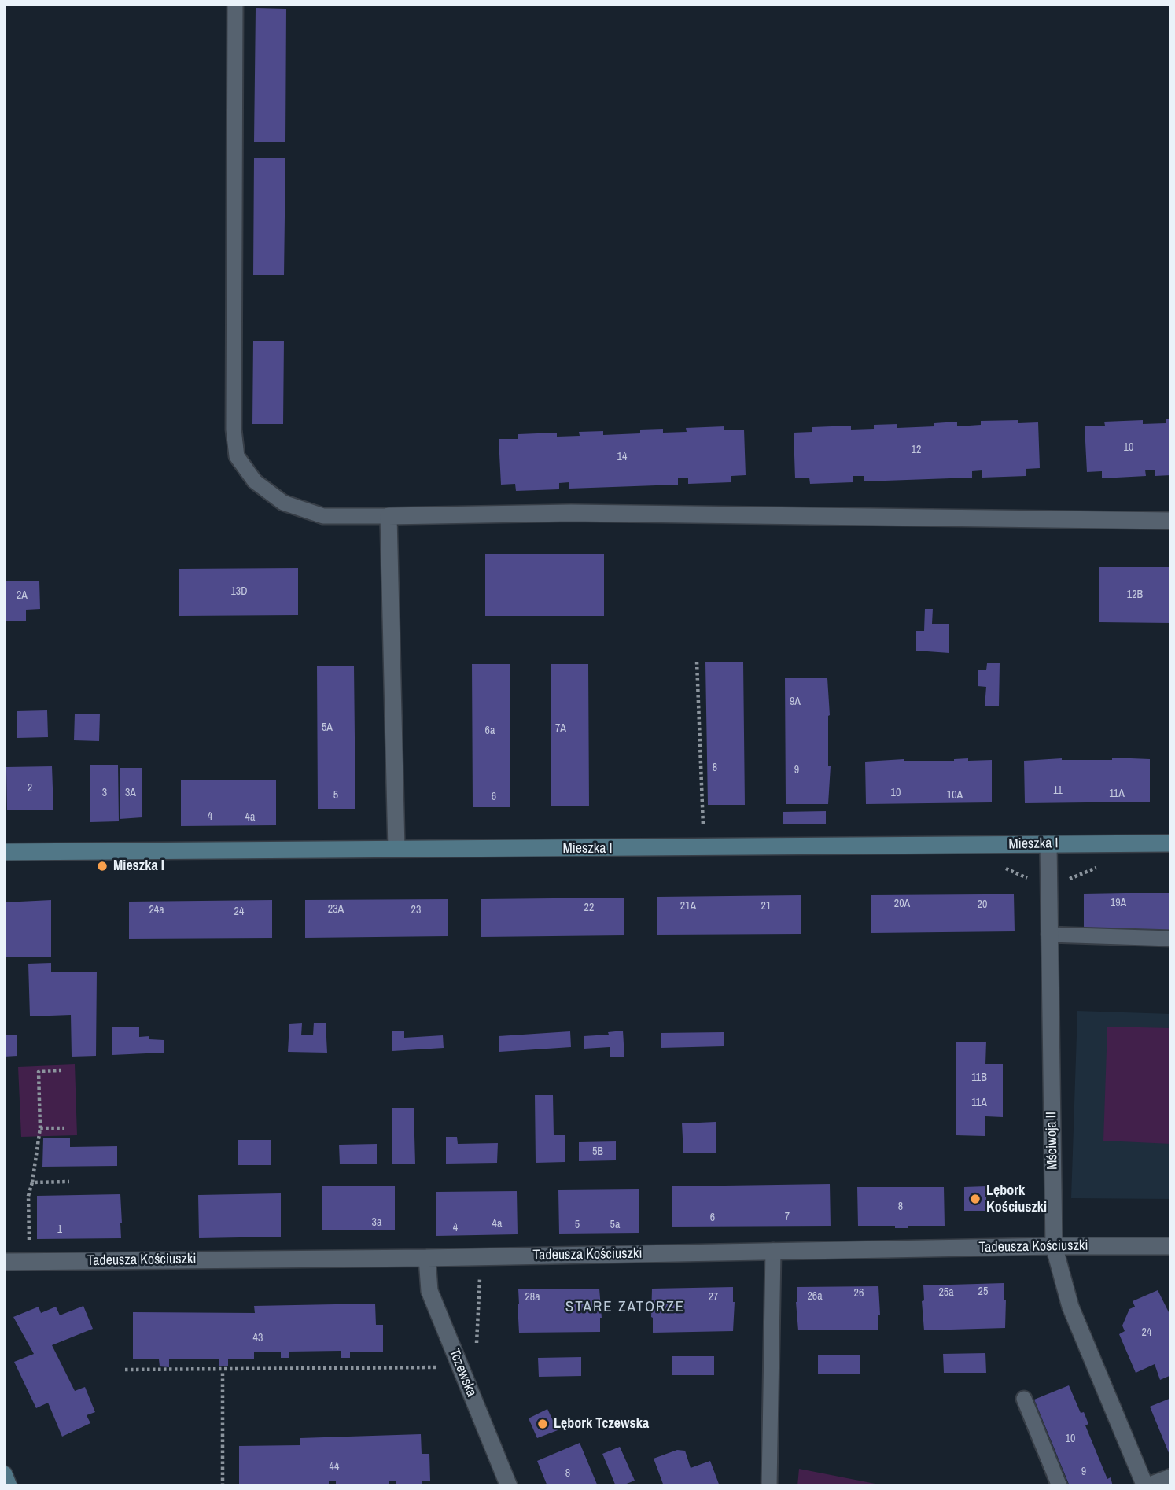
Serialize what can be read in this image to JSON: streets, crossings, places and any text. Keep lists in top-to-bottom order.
{
  "streets": {
    "street": [
      "Mieszka I",
      "Mściwoja II",
      "Tadeusza Kościuszki",
      "Tczewska"
    ]
  },
  "crossings": [
    ["Mieszka I", "Mściwoja II"],
    ["Mściwoja II", "Tadeusza Kościuszki"],
    ["Tadeusza Kościuszki", "Tczewska"]
  ],
  "districts": ["STARE ZATORZE"],
  "places": ["Mieszka I", "Lębork Kościuszki", "Lębork Tczewska"],
  "house_numbers": [
    "10",
    "12",
    "14",
    "13D",
    "12B",
    "2A",
    "9A",
    "5A",
    "7A",
    "6a",
    "8",
    "9",
    "2",
    "11",
    "3",
    "3A",
    "10",
    "11A",
    "5",
    "10A",
    "6",
    "4",
    "4a",
    "19A",
    "20A",
    "20",
    "21A",
    "21",
    "22",
    "23A",
    "24a",
    "23",
    "24",
    "11B",
    "11A",
    "5B",
    "8",
    "7",
    "6",
    "3a",
    "4a",
    "5",
    "5a",
    "4",
    "1",
    "25",
    "25a",
    "26",
    "26a",
    "28a",
    "27",
    "24",
    "43",
    "10",
    "44",
    "9",
    "8"
  ]
}
